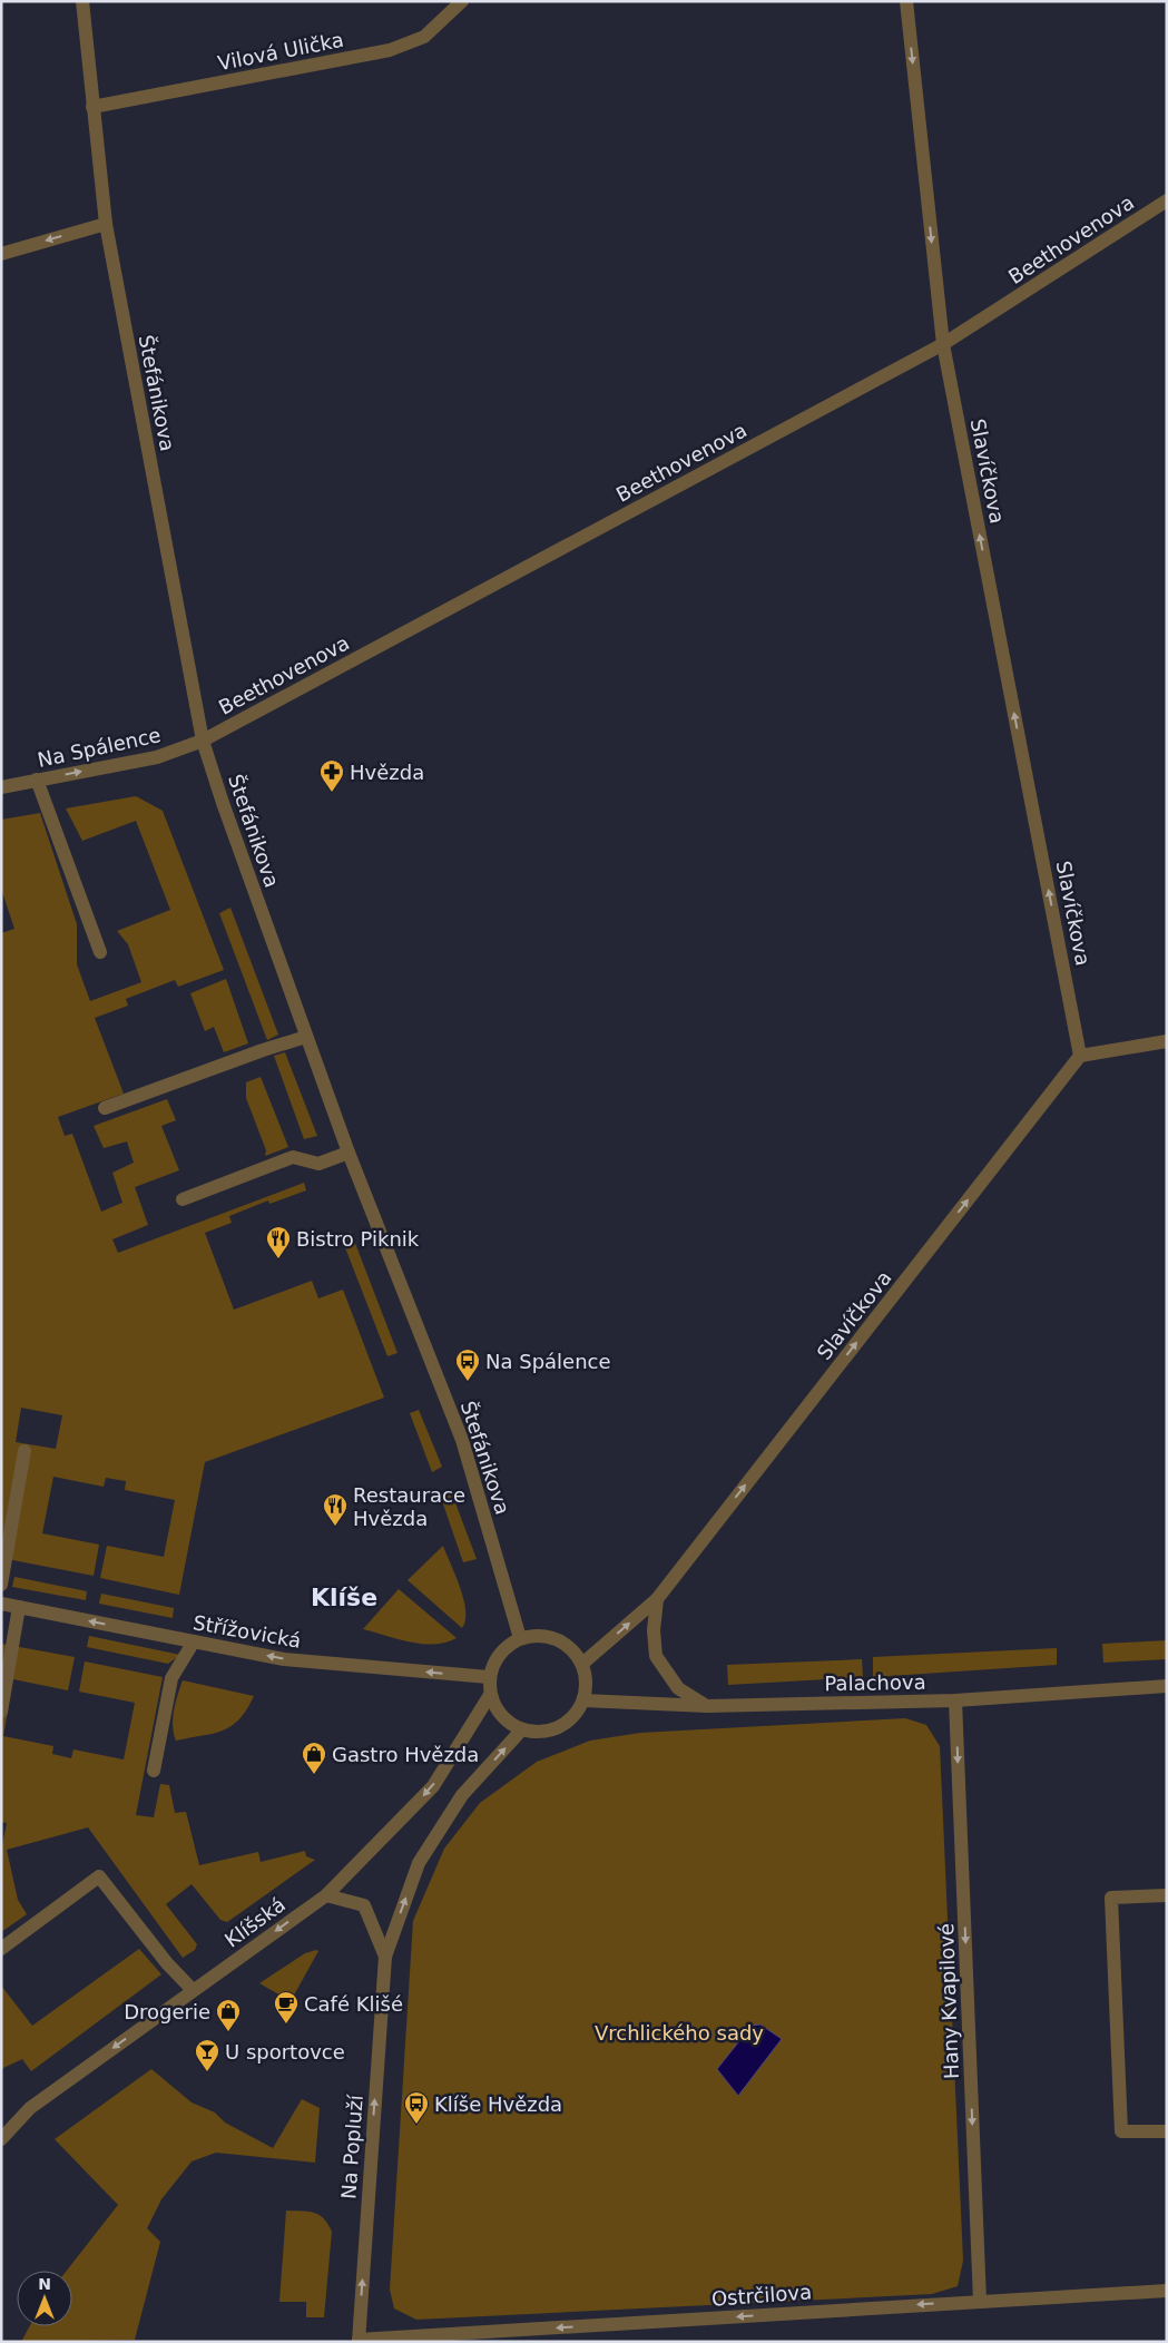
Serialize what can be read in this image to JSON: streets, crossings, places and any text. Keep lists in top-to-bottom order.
{
  "streets": {
    "street": [
      "Vilová Ulička",
      "Beethovenova",
      "Štefánikova",
      "Slavíčkova",
      "Na Spálence",
      "Střížovická",
      "Palachova",
      "Klíšská",
      "Hany Kvapilové",
      "Na Popluží",
      "Ostrčilova"
    ]
  },
  "crossings": [
    ["Vilová Ulička", "Štefánikova"],
    ["Beethovenova", "Štefánikova"],
    ["Beethovenova", "Slavíčkova"],
    ["Beethovenova", "Na Spálence"],
    ["Štefánikova", "Slavíčkova"],
    ["Štefánikova", "Na Spálence"],
    ["Štefánikova", "Střížovická"],
    ["Štefánikova", "Palachova"],
    ["Štefánikova", "Klíšská"],
    ["Štefánikova", "Na Popluží"],
    ["Slavíčkova", "Střížovická"],
    ["Slavíčkova", "Palachova"],
    ["Slavíčkova", "Klíšská"],
    ["Slavíčkova", "Na Popluží"],
    ["Střížovická", "Palachova"],
    ["Střížovická", "Klíšská"],
    ["Střížovická", "Na Popluží"],
    ["Palachova", "Klíšská"],
    ["Palachova", "Hany Kvapilové"],
    ["Palachova", "Na Popluží"],
    ["Klíšská", "Na Popluží"],
    ["Hany Kvapilové", "Ostrčilova"],
    ["Na Popluží", "Ostrčilova"]
  ],
  "one_way": [
    "Na Spálence",
    "Střížovická",
    "Klíšská",
    "Hany Kvapilové",
    "Na Popluží",
    "Ostrčilova"
  ],
  "districts": ["Klíše"],
  "parks": ["Vrchlického sady"],
  "places": {
    "pharmacy": ["Hvězda"],
    "restaurant": ["Bistro Piknik", "Restaurace Hvězda"],
    "bus stop": ["Na Spálence", "Klíše Hvězda"],
    "shop": ["Gastro Hvězda", "Drogerie"],
    "cafe": ["Café Klišé"],
    "bar": ["U sportovce"]
  },
  "north": "top"
}
